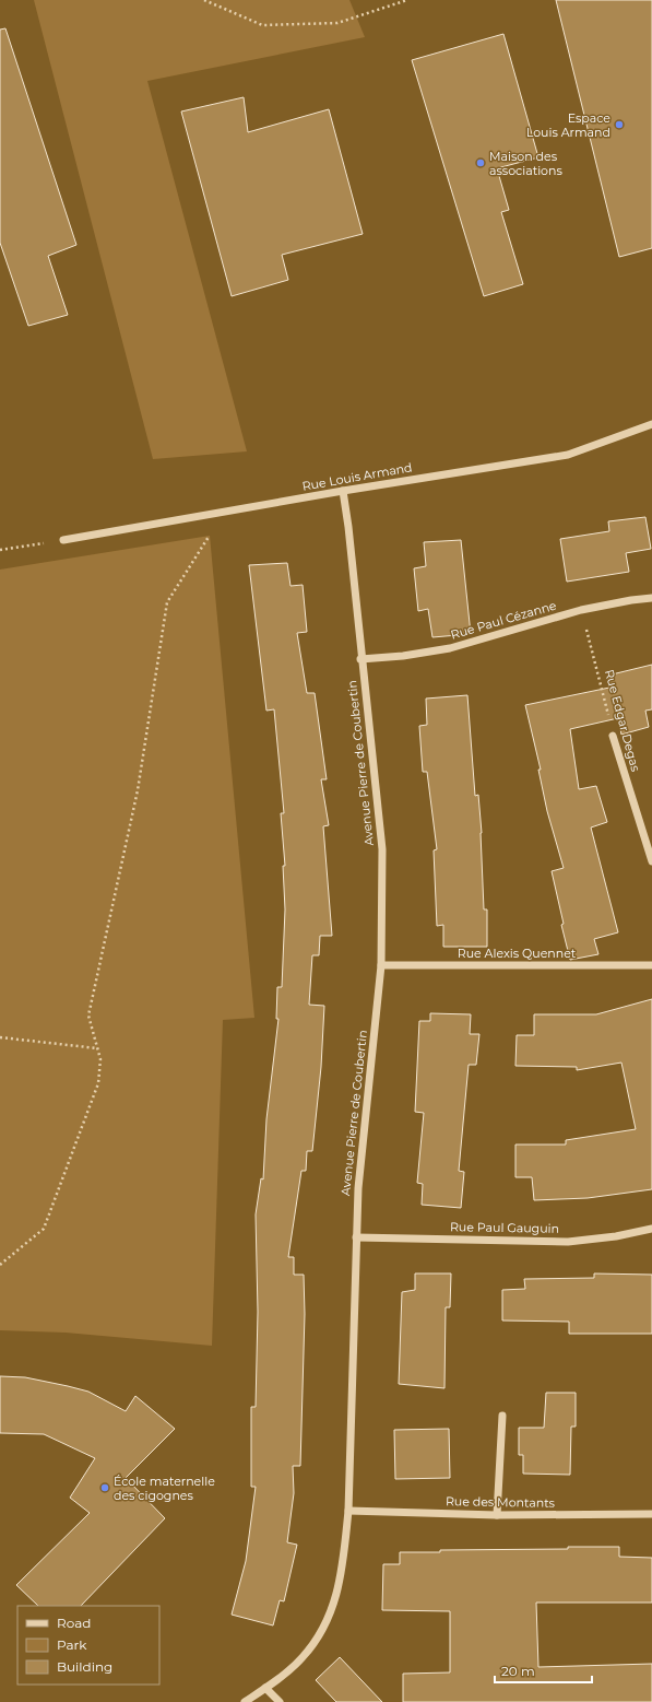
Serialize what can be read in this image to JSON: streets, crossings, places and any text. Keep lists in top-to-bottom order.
{
  "streets": {
    "street": [
      "Rue Louis Armand",
      "Rue Paul Cézanne",
      "Rue Edgar Degas",
      "Avenue Pierre de Coubertin",
      "Rue Alexis Quennet",
      "Rue Paul Gauguin",
      "Rue des Montants"
    ]
  },
  "crossings": [
    ["Rue Louis Armand", "Avenue Pierre de Coubertin"],
    ["Rue Paul Cézanne", "Rue Edgar Degas"],
    ["Rue Paul Cézanne", "Avenue Pierre de Coubertin"],
    ["Avenue Pierre de Coubertin", "Rue Alexis Quennet"],
    ["Avenue Pierre de Coubertin", "Rue Paul Gauguin"],
    ["Avenue Pierre de Coubertin", "Rue des Montants"]
  ],
  "places": ["Espace Louis Armand", "Maison des associations", "École maternelle des cigognes"],
  "legend": ["Road", "Park", "Building"],
  "scale_bar": "20 m"
}
